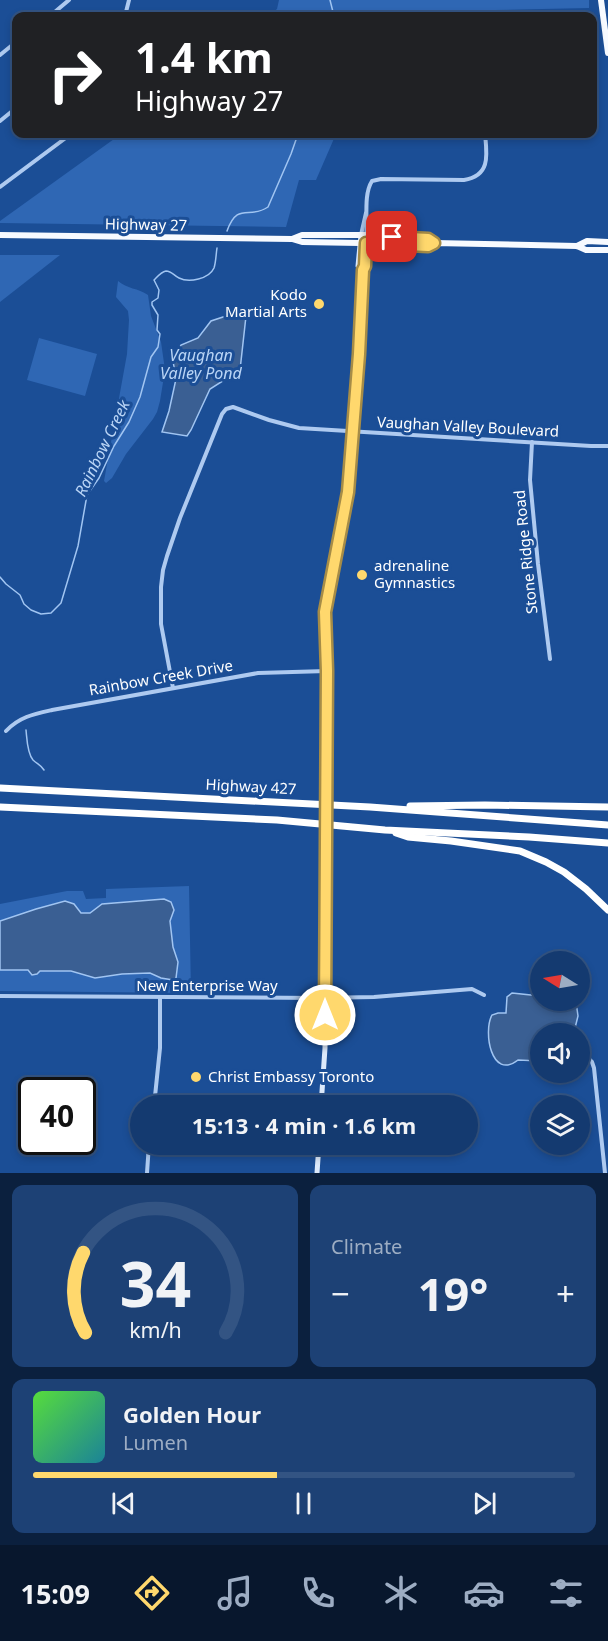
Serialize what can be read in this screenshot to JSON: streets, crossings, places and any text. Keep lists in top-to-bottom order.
{
  "streets": {
    "highway": ["Highway 427"],
    "main road": ["Highway 27"],
    "street": [
      "Vaughan Valley Boulevard",
      "Stone Ridge Road",
      "Rainbow Creek Drive",
      "New Enterprise Way"
    ]
  },
  "crossings": [
    ["Vaughan Valley Boulevard", "Stone Ridge Road"],
    ["Vaughan Valley Boulevard", "Rainbow Creek Drive"]
  ],
  "water": ["Vaughan Valley Pond", "Rainbow Creek"],
  "places": ["Kodo Martial Arts", "adrenaline Gymnastics", "Christ Embassy Toronto"],
  "north": "left",
  "page": {
    "turn": ["1.4 km", "Highway 27"],
    "limit": "40",
    "trip": "15:13 · 4 min · 1.6 km",
    "tile": "Climate",
    "heat": ["−", "19°", "+"],
    "song": ["Golden Hour", "Lumen"],
    "tabs": "15:09",
    "gauge": ["34", "km/h"]
  }
}
